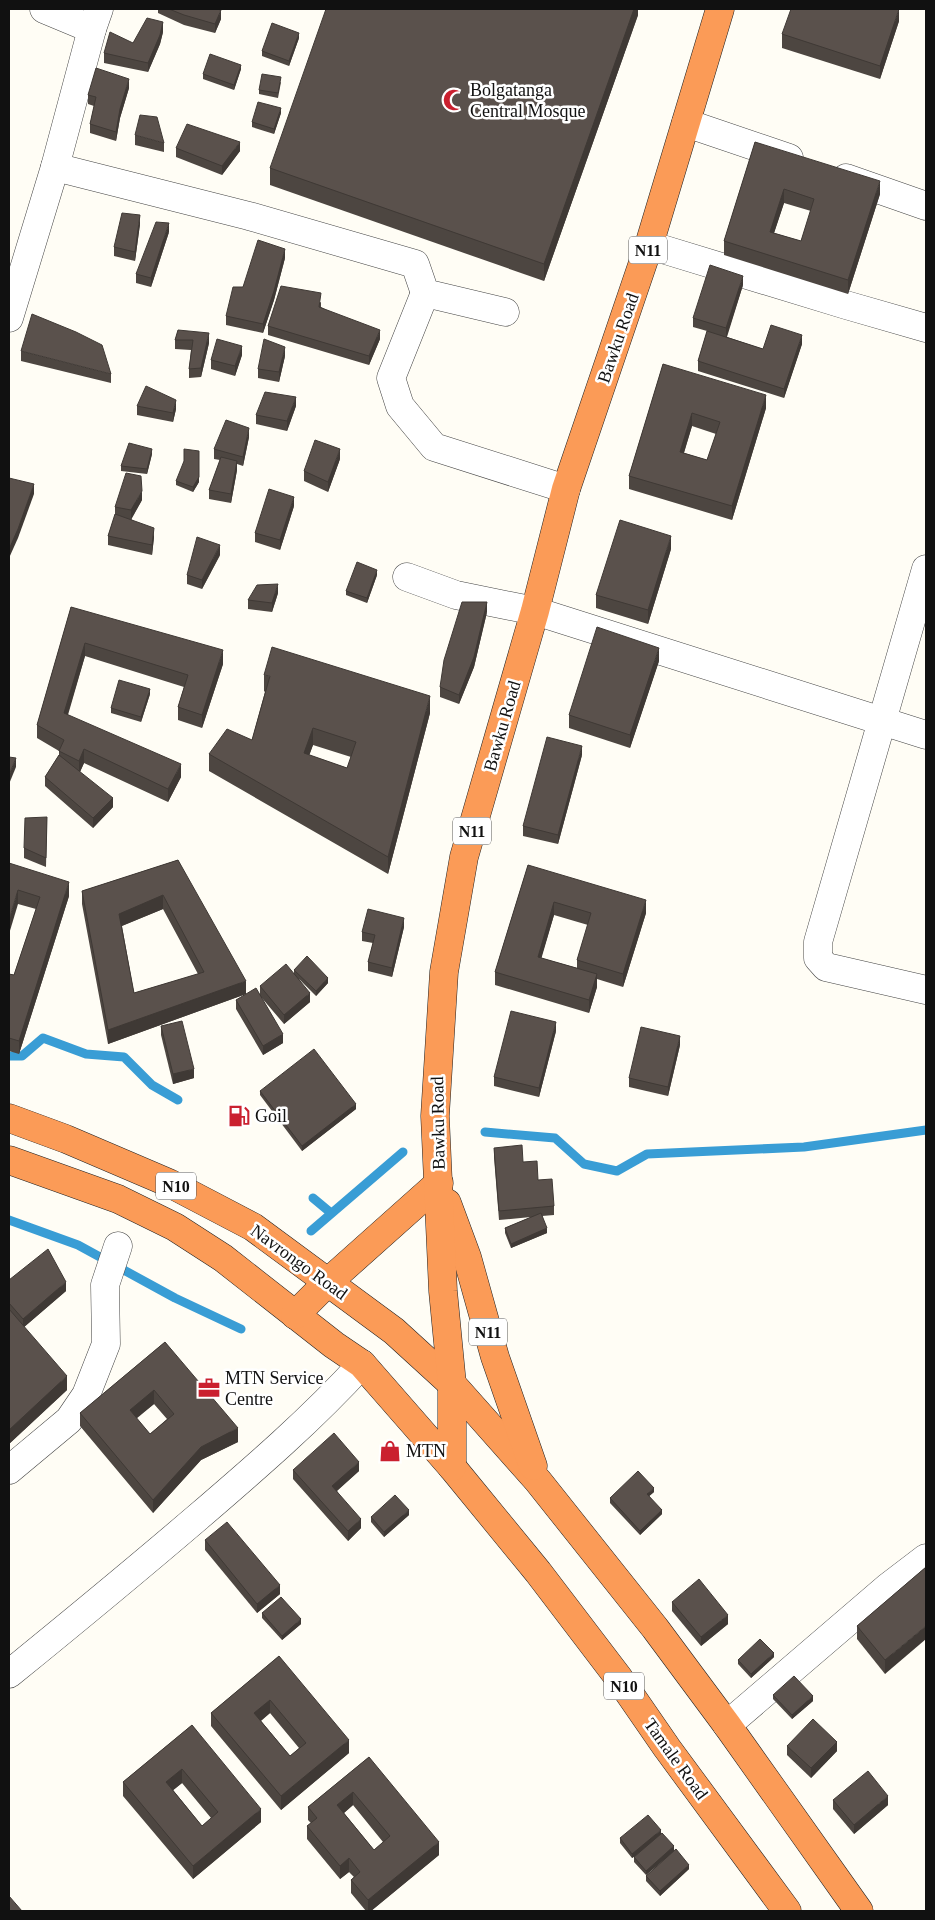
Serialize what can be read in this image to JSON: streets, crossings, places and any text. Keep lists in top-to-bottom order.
{
  "streets": {
    "highway": [
      "N11",
      "Bawku Road",
      "N10",
      "Navrongo Road",
      "Tamale Road"
    ]
  },
  "crossings": [
    ["N11", "Bawku Road"],
    ["N11", "N10"],
    ["N11", "Navrongo Road"],
    ["Bawku Road", "N10"],
    ["Bawku Road", "Navrongo Road"],
    ["Bawku Road", "Tamale Road"],
    ["N10", "Navrongo Road"],
    ["N10", "Tamale Road"]
  ],
  "places": {
    "mosque": ["Bolgatanga Central Mosque"],
    "fuel station": ["Goil"],
    "office": ["MTN Service Centre"],
    "shop": ["MTN"]
  }
}
